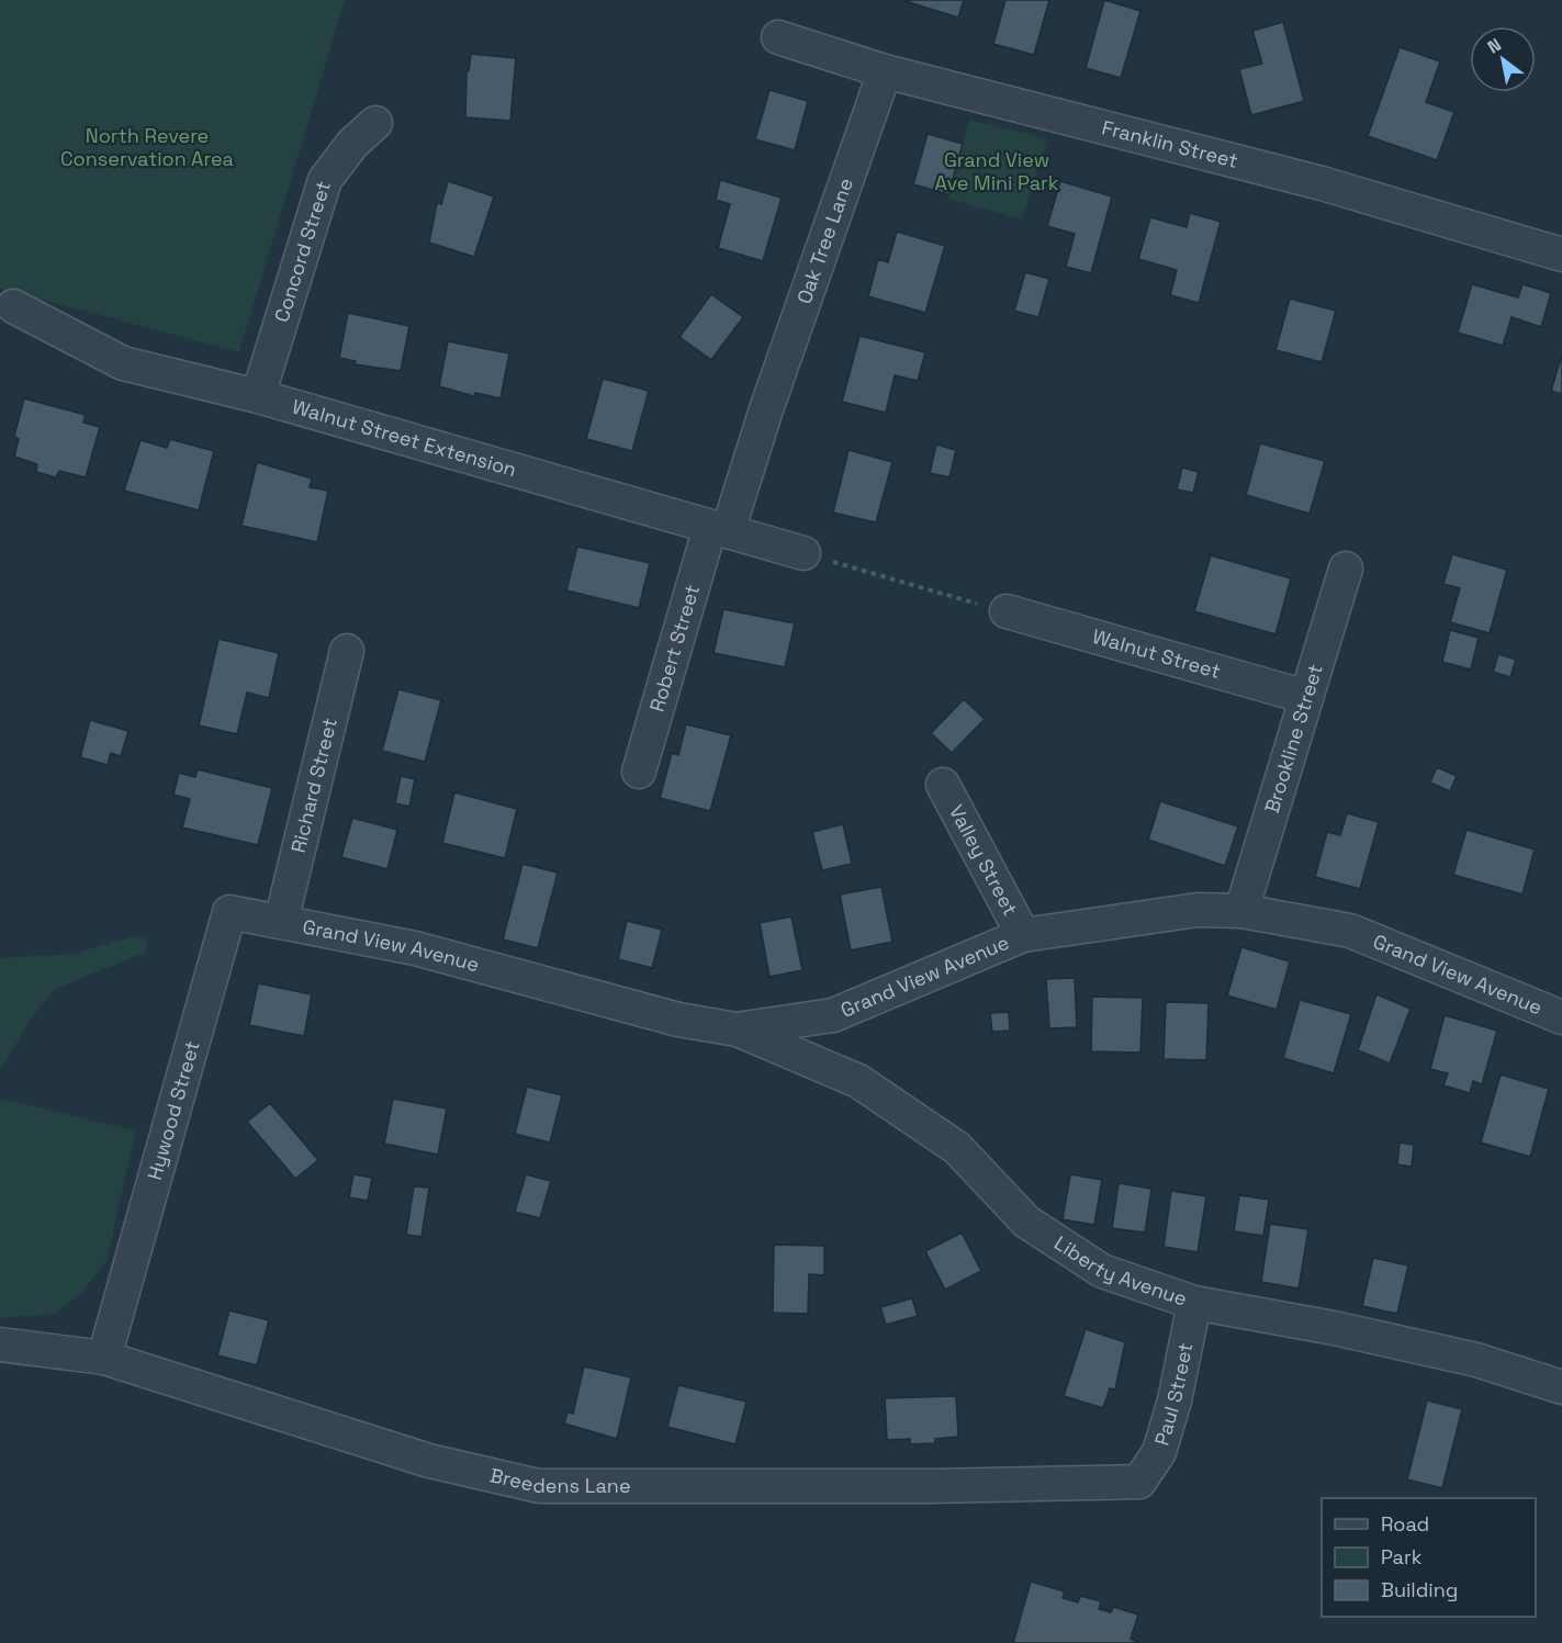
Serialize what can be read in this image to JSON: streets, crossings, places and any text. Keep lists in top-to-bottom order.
{
  "streets": {
    "street": [
      "Franklin Street",
      "Oak Tree Lane",
      "Concord Street",
      "Walnut Street Extension",
      "Robert Street",
      "Walnut Street",
      "Brookline Street",
      "Richard Street",
      "Valley Street",
      "Grand View Avenue",
      "Hywood Street",
      "Liberty Avenue",
      "Paul Street",
      "Breedens Lane"
    ]
  },
  "crossings": [
    ["Franklin Street", "Oak Tree Lane"],
    ["Oak Tree Lane", "Robert Street"],
    ["Concord Street", "Walnut Street Extension"],
    ["Walnut Street Extension", "Robert Street"],
    ["Walnut Street", "Brookline Street"],
    ["Brookline Street", "Grand View Avenue"],
    ["Richard Street", "Grand View Avenue"],
    ["Richard Street", "Hywood Street"],
    ["Valley Street", "Grand View Avenue"],
    ["Grand View Avenue", "Hywood Street"],
    ["Grand View Avenue", "Liberty Avenue"],
    ["Hywood Street", "Breedens Lane"],
    ["Liberty Avenue", "Paul Street"],
    ["Paul Street", "Breedens Lane"]
  ],
  "parks": ["North Revere Conservation Area", "Grand View Ave Mini Park"],
  "legend": ["Road", "Park", "Building"],
  "north": "top left"
}
